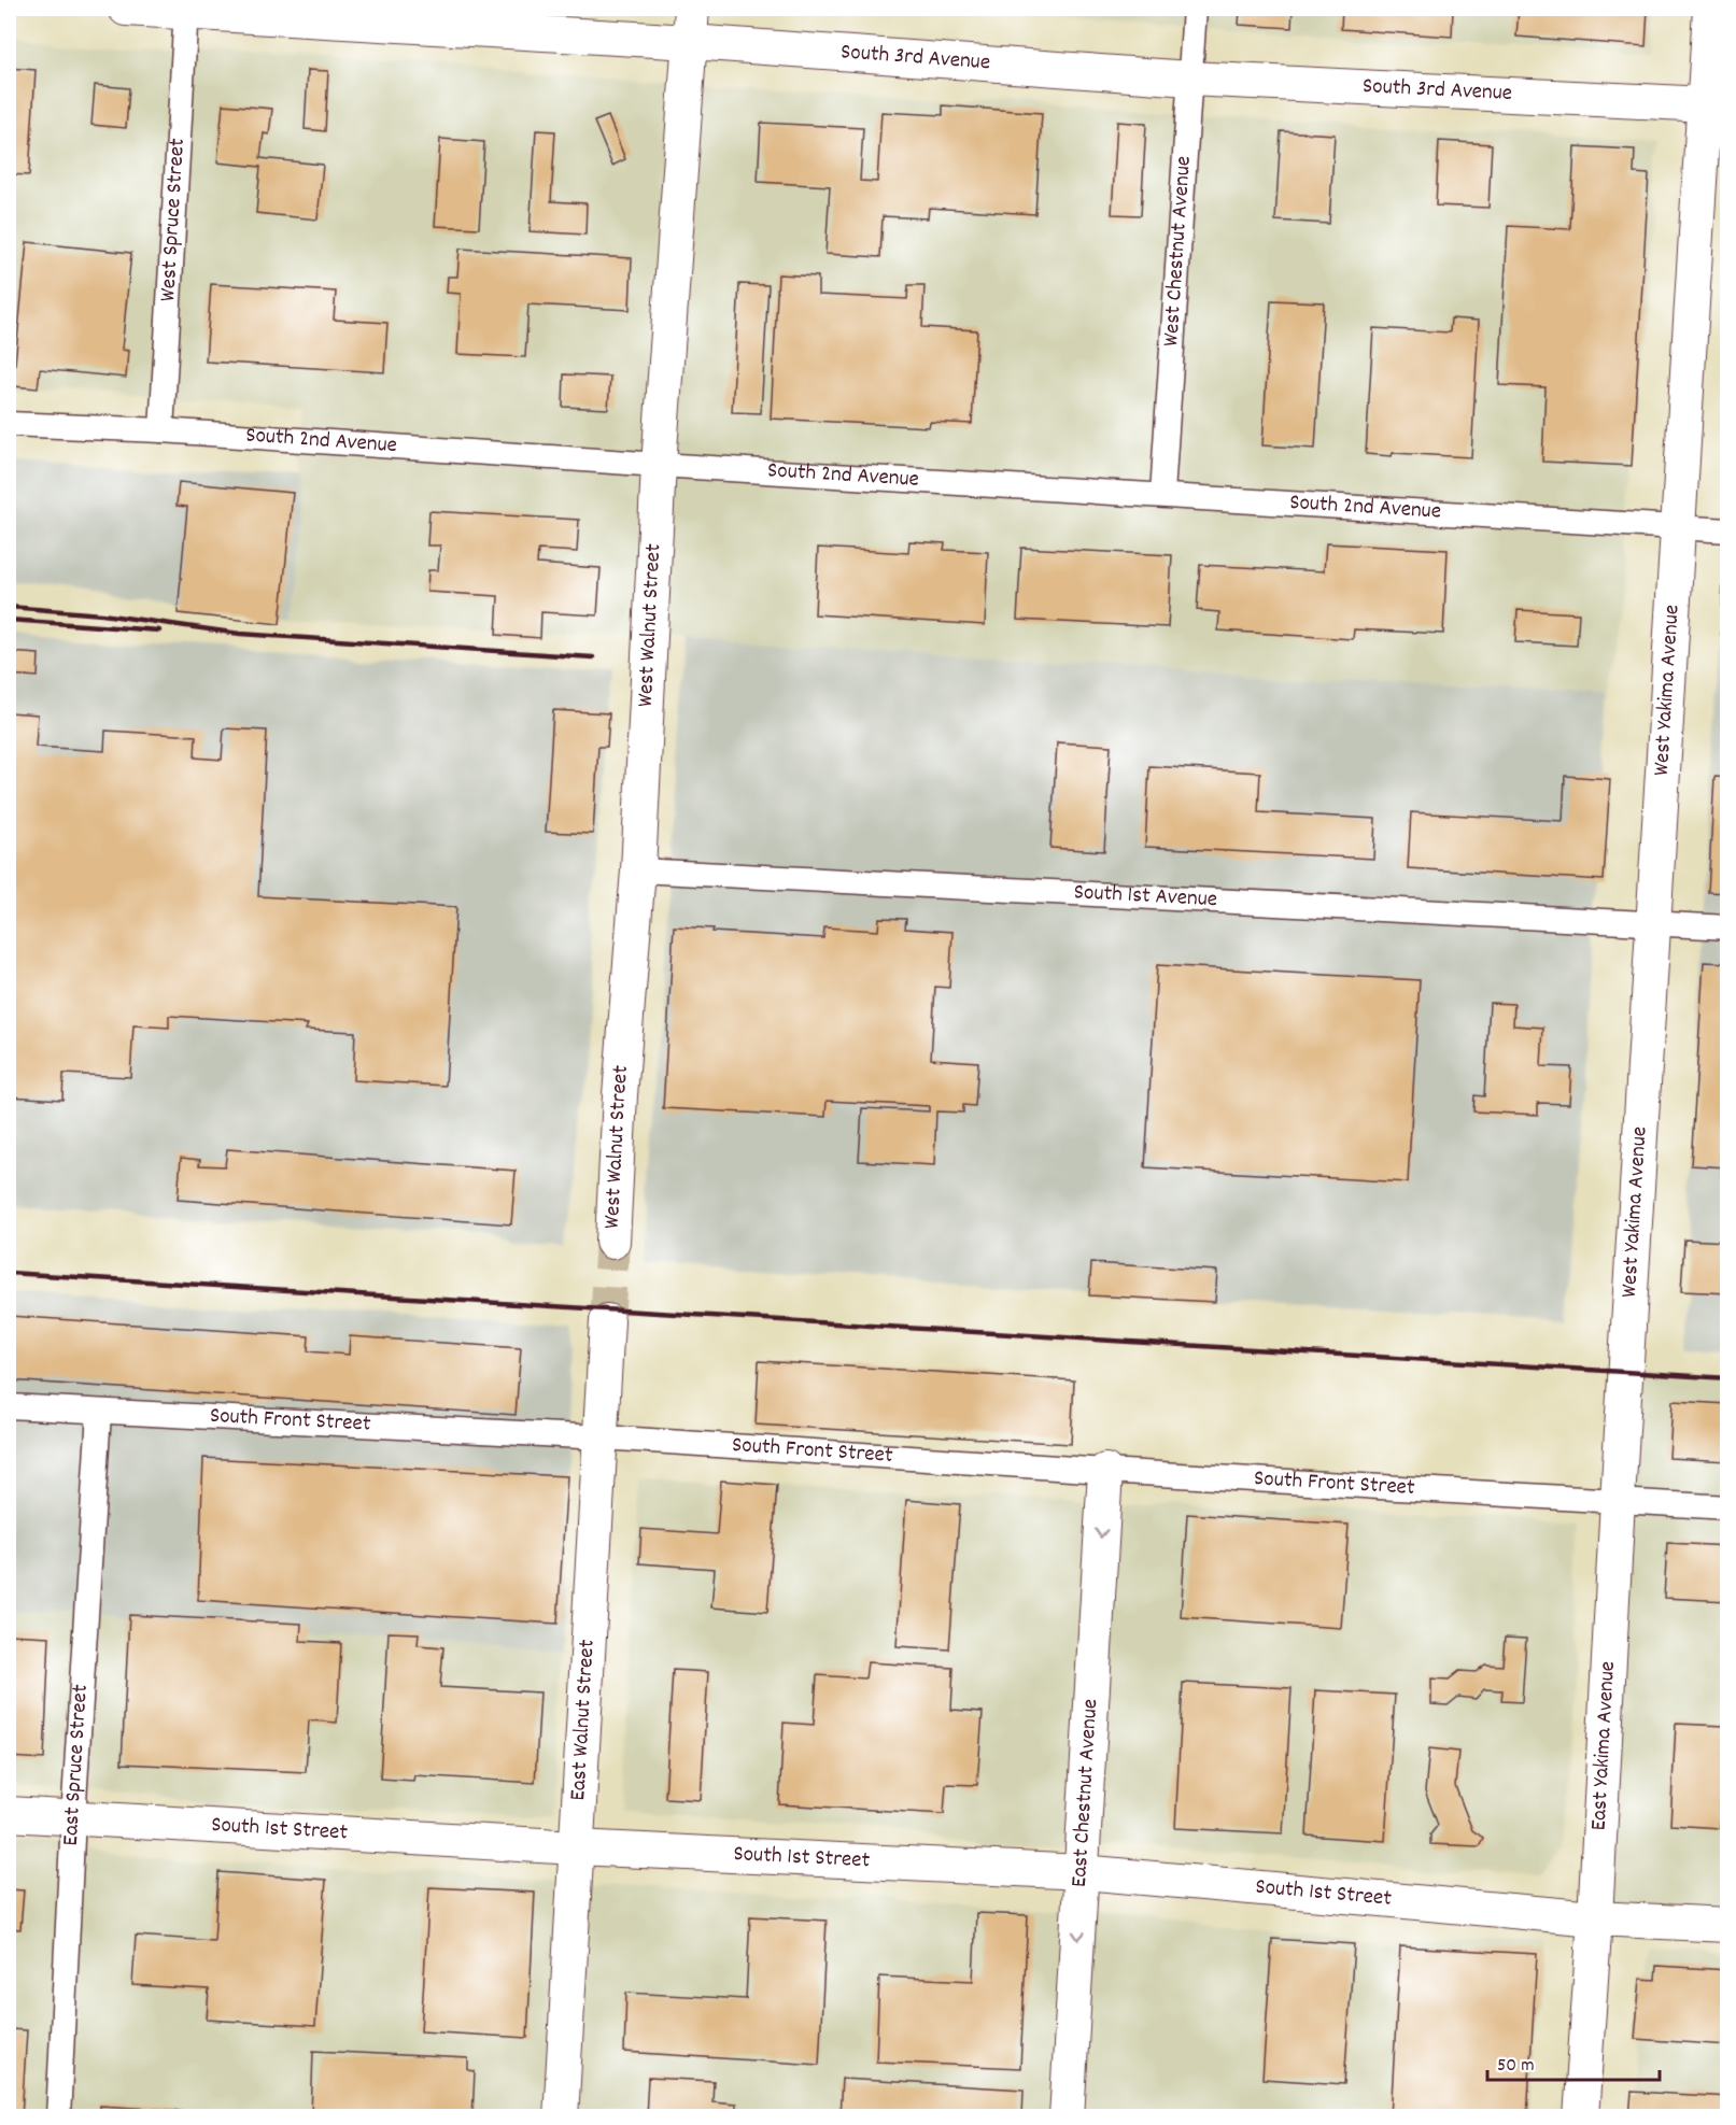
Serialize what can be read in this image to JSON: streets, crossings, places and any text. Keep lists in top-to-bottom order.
{
  "streets": {
    "street": [
      "South 3rd Avenue",
      "West Spruce Street",
      "West Chestnut Avenue",
      "South 2nd Avenue",
      "West Walnut Street",
      "West Yakima Avenue",
      "South 1st Avenue",
      "South Front Street",
      "East Walnut Street",
      "East Yakima Avenue",
      "East Spruce Street",
      "East Chestnut Avenue",
      "South 1st Street"
    ]
  },
  "crossings": [
    ["South 3rd Avenue", "West Spruce Street"],
    ["South 3rd Avenue", "West Chestnut Avenue"],
    ["South 3rd Avenue", "West Walnut Street"],
    ["South 3rd Avenue", "West Yakima Avenue"],
    ["West Spruce Street", "South 2nd Avenue"],
    ["West Chestnut Avenue", "South 2nd Avenue"],
    ["South 2nd Avenue", "West Walnut Street"],
    ["South 2nd Avenue", "West Yakima Avenue"],
    ["West Walnut Street", "South 1st Avenue"],
    ["West Yakima Avenue", "South 1st Avenue"],
    ["West Yakima Avenue", "East Yakima Avenue"],
    ["South Front Street", "East Walnut Street"],
    ["South Front Street", "East Yakima Avenue"],
    ["South Front Street", "East Spruce Street"],
    ["South Front Street", "East Chestnut Avenue"],
    ["East Walnut Street", "South 1st Street"],
    ["East Yakima Avenue", "South 1st Street"],
    ["East Spruce Street", "South 1st Street"],
    ["East Chestnut Avenue", "South 1st Street"]
  ],
  "one_way": ["East Chestnut Avenue"],
  "scale_bar": "50 m"
}
